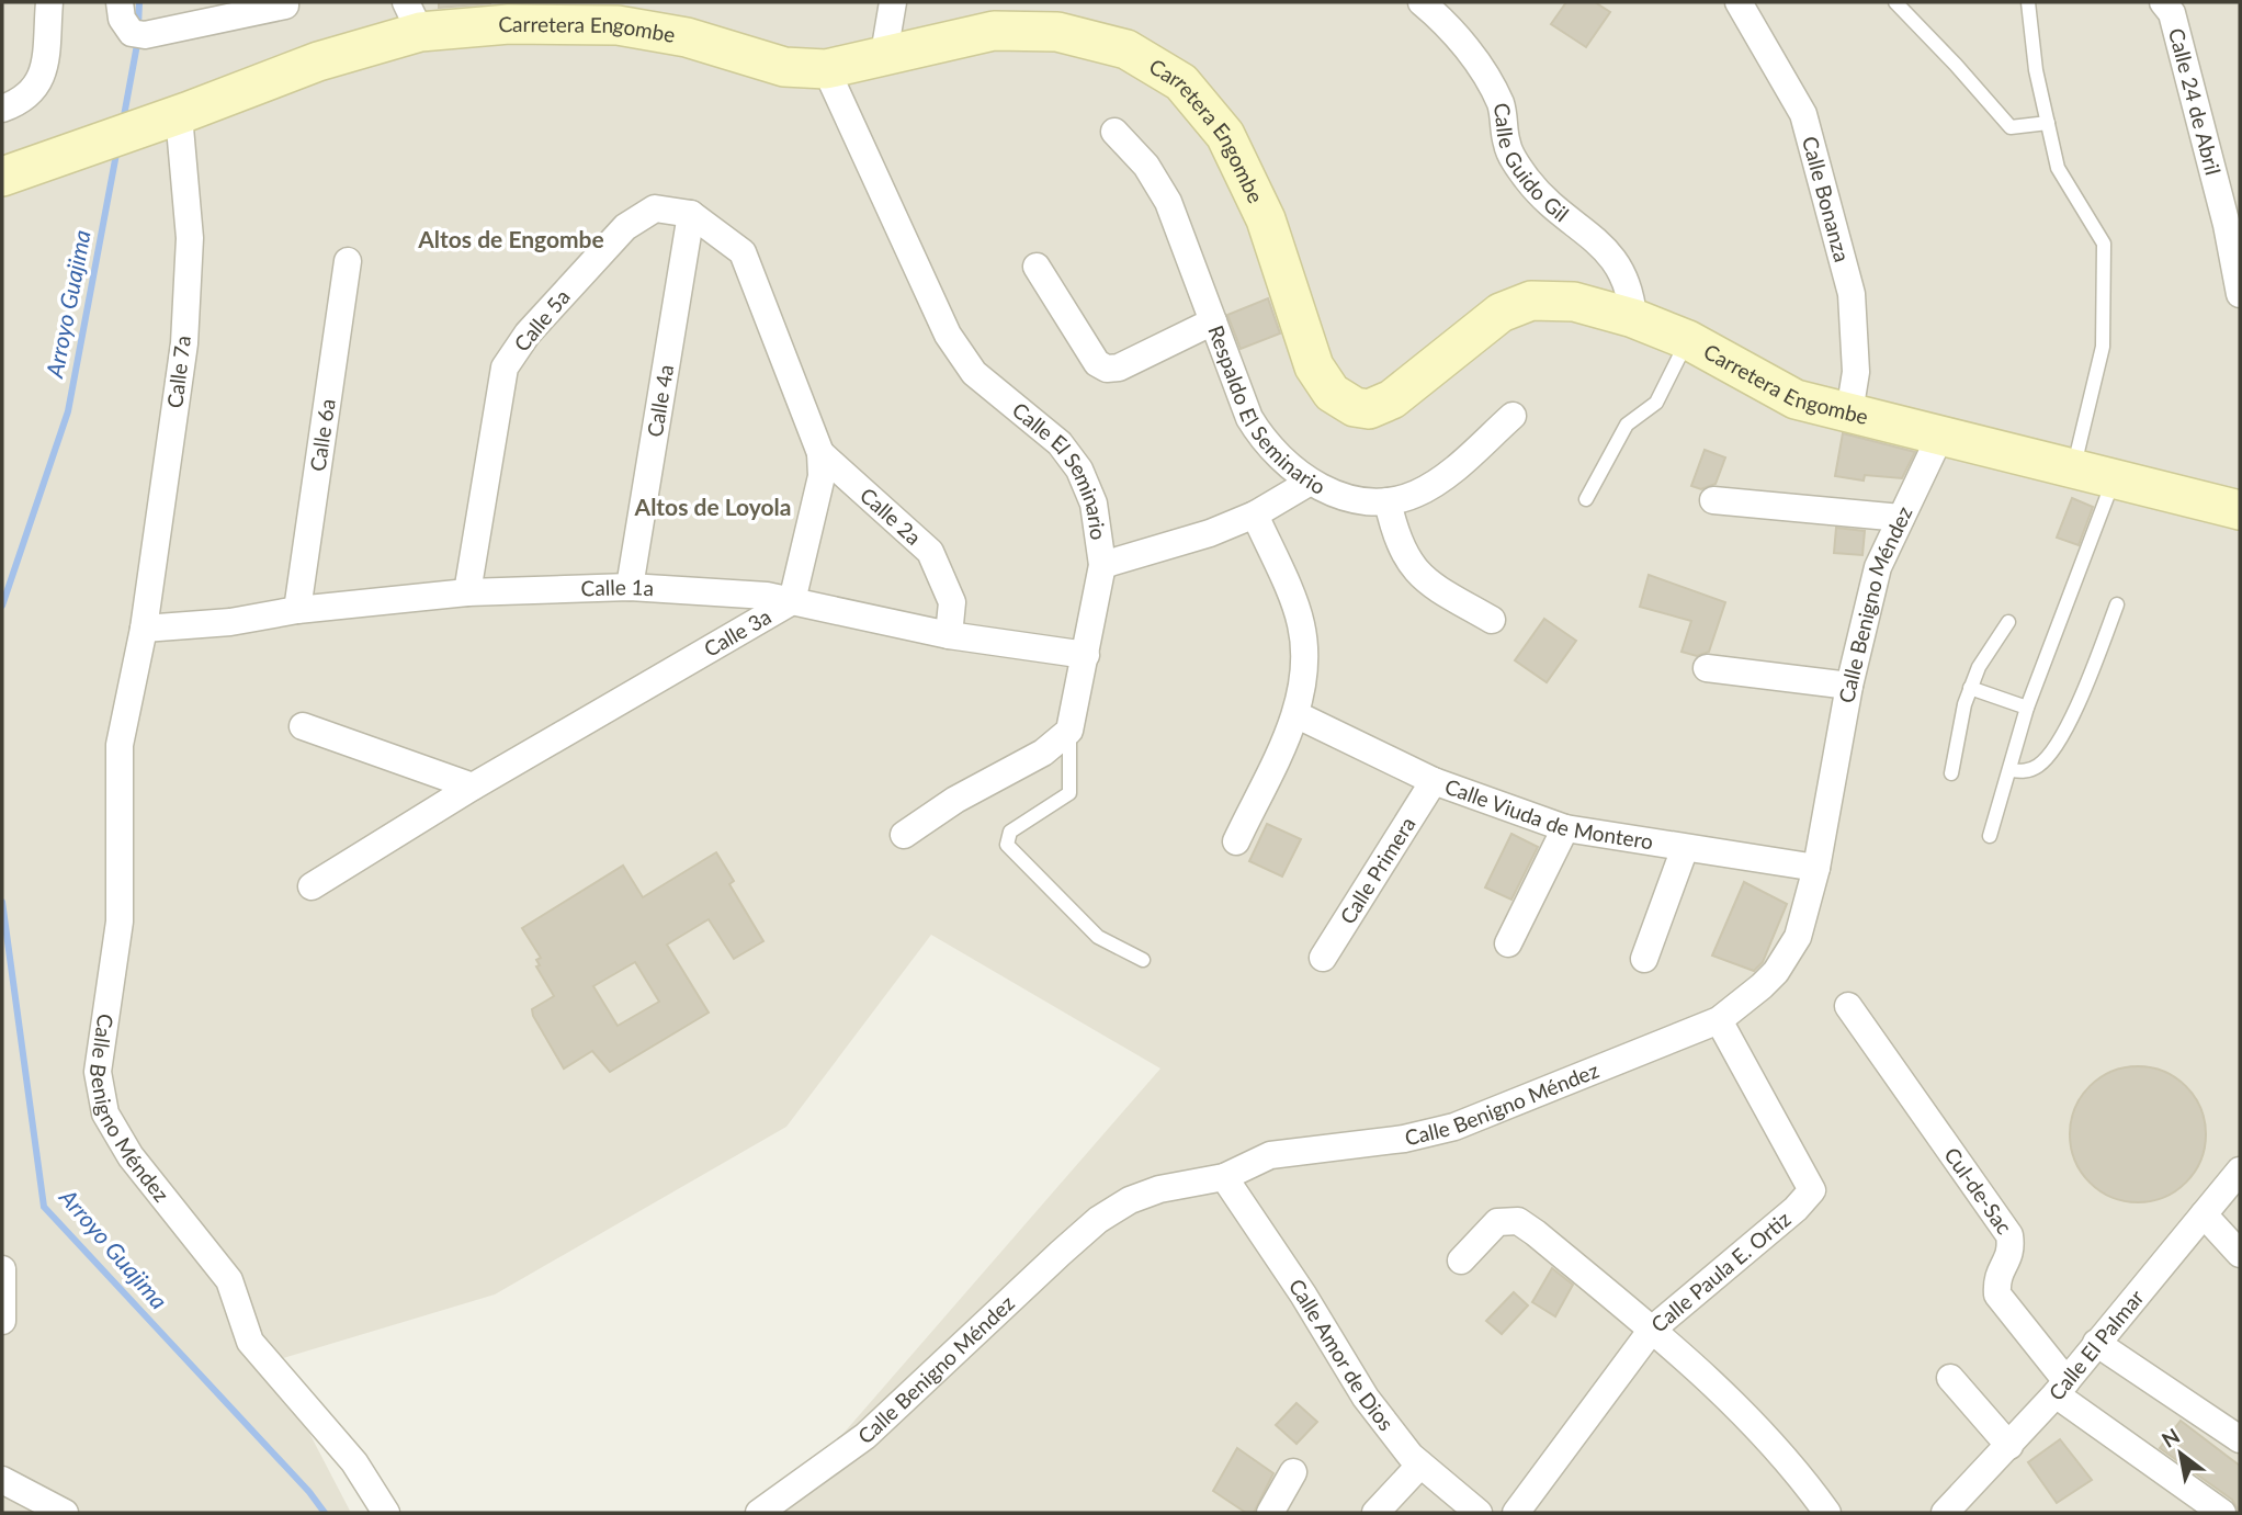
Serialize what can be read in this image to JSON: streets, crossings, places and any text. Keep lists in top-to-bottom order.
{
  "streets": {
    "street": [
      "Carretera Engombe",
      "Calle 24 de Abril",
      "Calle Guido Gil",
      "Calle Bonanza",
      "Calle 5a",
      "Calle 7a",
      "Calle 4a",
      "Respaldo El Seminario",
      "Calle 6a",
      "Calle El Seminario",
      "Calle 2a",
      "Calle 1a",
      "Calle Benigno Méndez",
      "Calle 3a",
      "Calle Viuda de Montero",
      "Calle Primera",
      "Cul-de-Sac",
      "Calle Paula E. Ortiz",
      "Calle El Palmar",
      "Calle Amor de Dios"
    ]
  },
  "crossings": [
    ["Carretera Engombe", "Calle Guido Gil"],
    ["Carretera Engombe", "Calle Bonanza"],
    ["Carretera Engombe", "Calle 7a"],
    ["Carretera Engombe", "Calle El Seminario"],
    ["Carretera Engombe", "Calle Benigno Méndez"],
    ["Calle 5a", "Calle 4a"],
    ["Calle 5a", "Calle 1a"],
    ["Calle 5a", "Calle 3a"],
    ["Calle 7a", "Calle 1a"],
    ["Calle 7a", "Calle Benigno Méndez"],
    ["Calle 4a", "Calle 1a"],
    ["Calle 4a", "Calle 3a"],
    ["Calle 6a", "Calle 1a"],
    ["Calle El Seminario", "Calle 1a"],
    ["Calle 2a", "Calle 1a"],
    ["Calle 2a", "Calle 3a"],
    ["Calle 1a", "Calle Benigno Méndez"],
    ["Calle 1a", "Calle 3a"],
    ["Calle Benigno Méndez", "Calle Viuda de Montero"],
    ["Calle Benigno Méndez", "Calle Paula E. Ortiz"],
    ["Calle Benigno Méndez", "Calle Amor de Dios"],
    ["Calle Viuda de Montero", "Calle Primera"],
    ["Cul-de-Sac", "Calle El Palmar"]
  ],
  "districts": ["Altos de Engombe", "Altos de Loyola"],
  "water": ["Arroyo Guajima"],
  "north": "top left"
}
